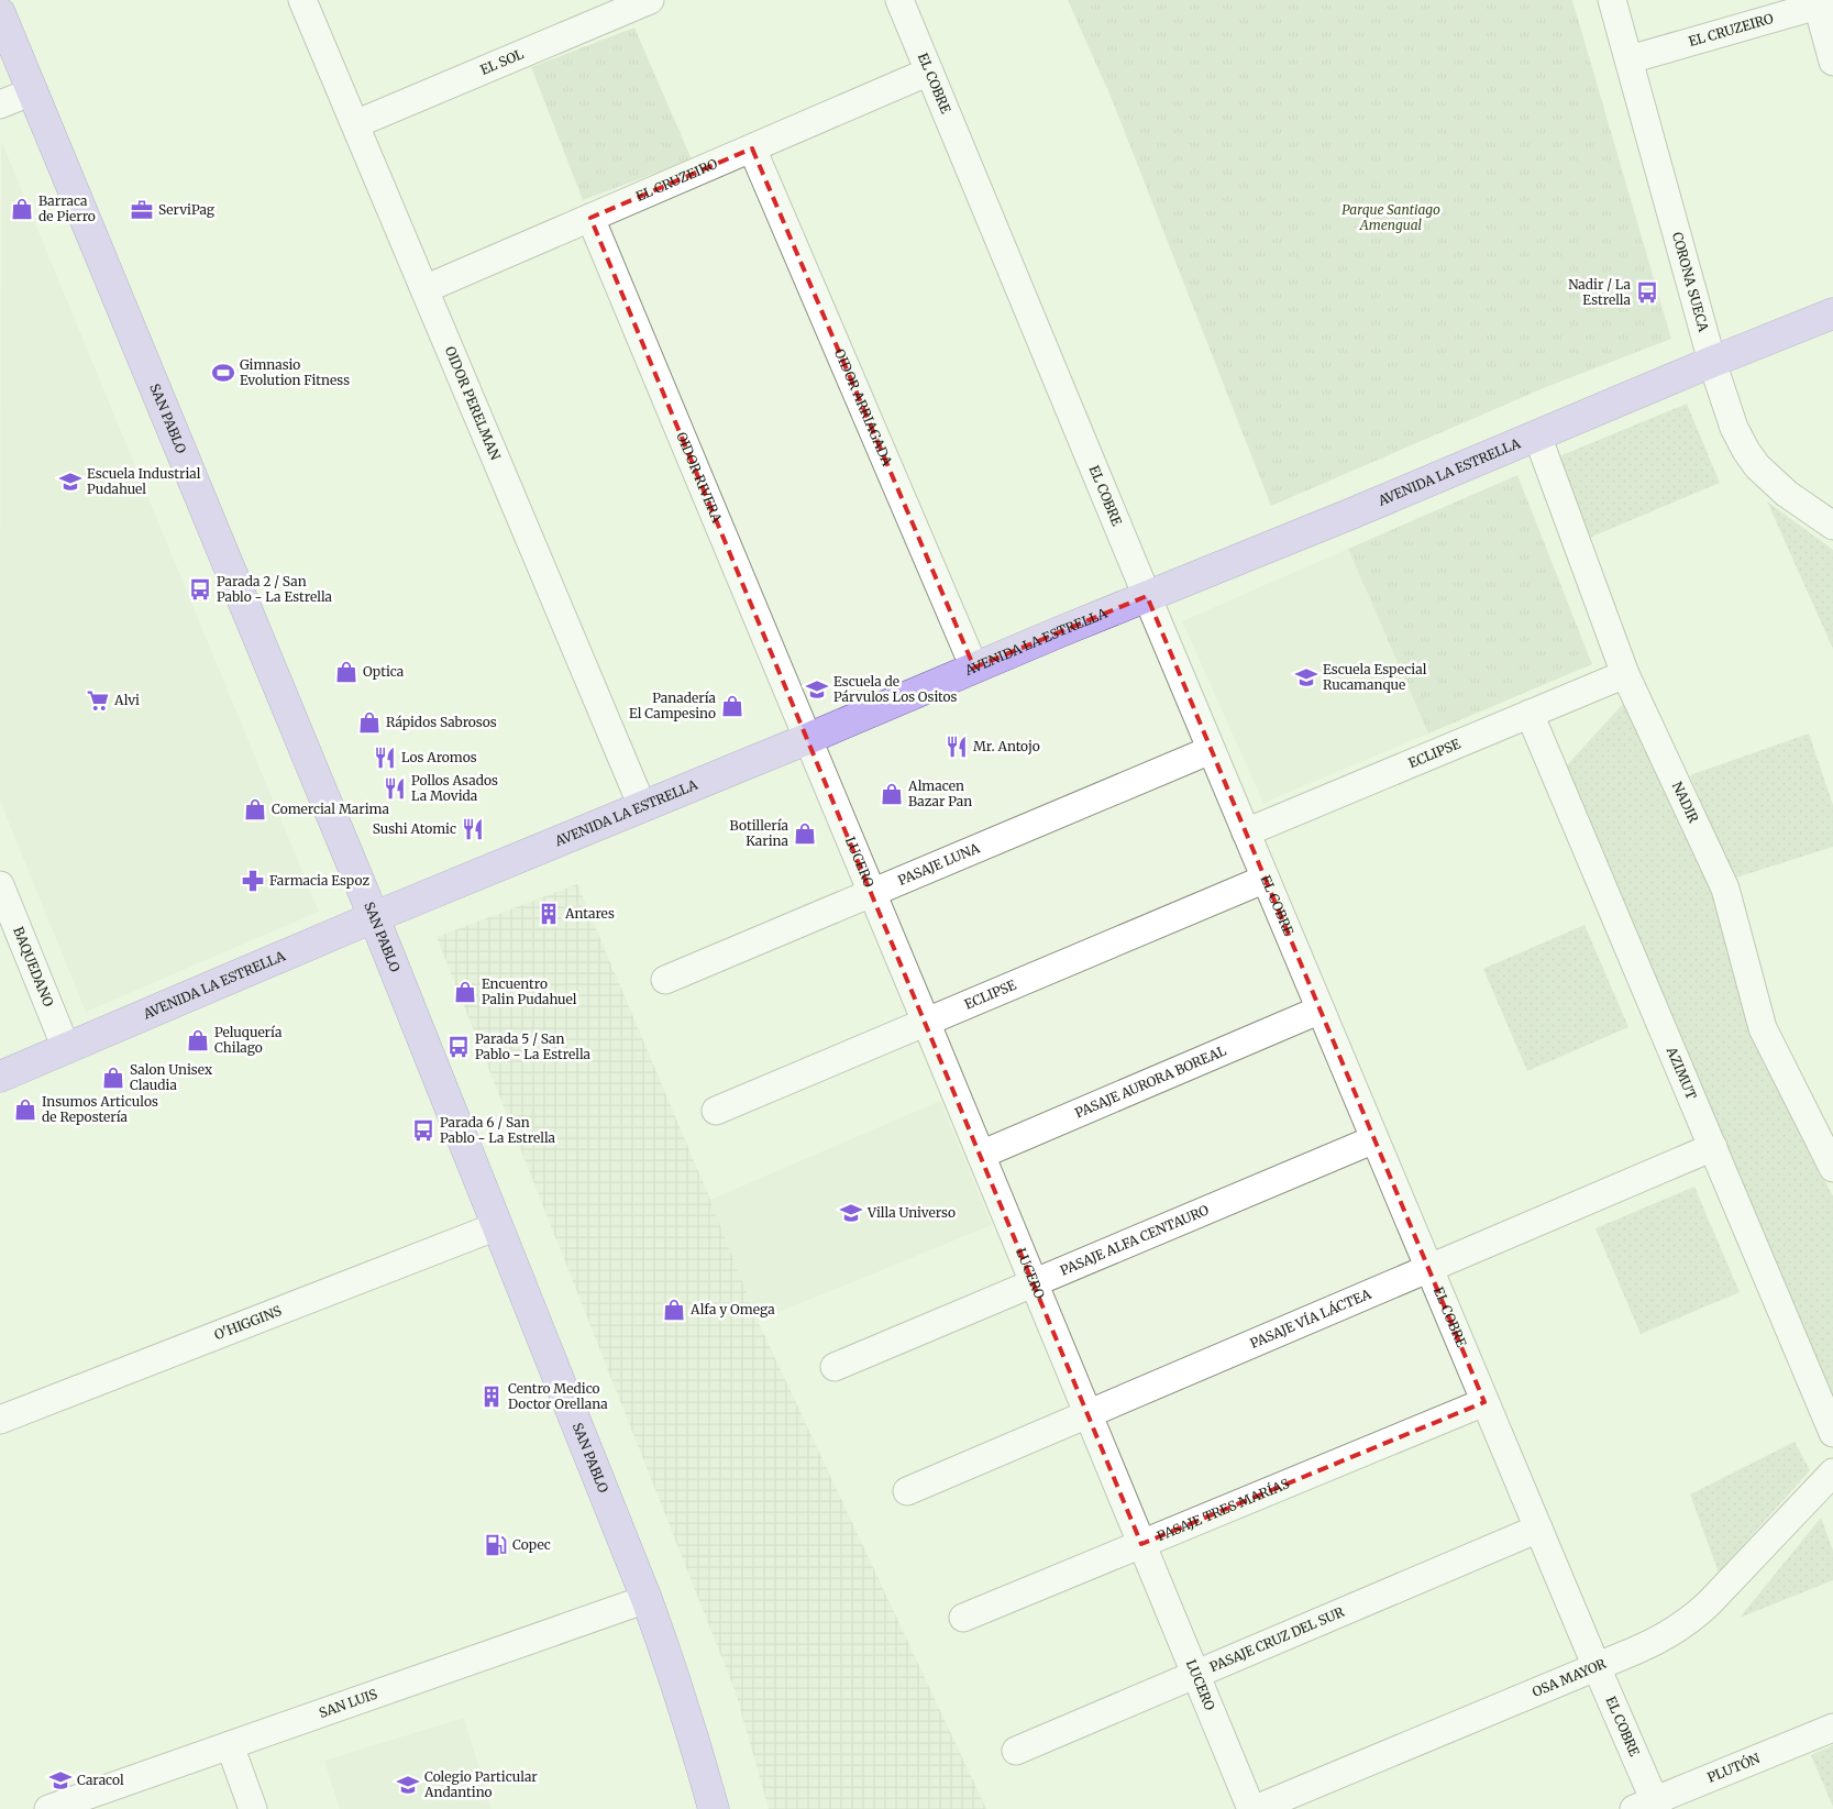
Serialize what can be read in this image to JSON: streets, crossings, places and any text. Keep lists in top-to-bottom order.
{
  "streets": {
    "main road": ["SAN PABLO", "AVENIDA LA ESTRELLA"],
    "street": [
      "EL CRUZEIRO",
      "EL SOL",
      "EL COBRE",
      "CORONA SUECA",
      "OIDOR PERELMAN",
      "OIDOR ARRIAGADA",
      "OIDOR RIVERA",
      "ECLIPSE",
      "NADIR",
      "LUCERO",
      "PASAJE LUNA",
      "BAQUEDANO",
      "AZIMUT",
      "PASAJE AURORA BOREAL",
      "PASAJE ALFA CENTAURO",
      "PASAJE VÍA LÁCTEA",
      "O'HIGGINS",
      "PASAJE TRES MARÍAS",
      "PASAJE CRUZ DEL SUR",
      "OSA MAYOR",
      "SAN LUIS",
      "PLUTÓN"
    ]
  },
  "crossings": [
    ["EL CRUZEIRO", "EL COBRE"],
    ["EL CRUZEIRO", "CORONA SUECA"],
    ["EL CRUZEIRO", "OIDOR PERELMAN"],
    ["EL CRUZEIRO", "OIDOR ARRIAGADA"],
    ["EL CRUZEIRO", "OIDOR RIVERA"],
    ["EL SOL", "OIDOR PERELMAN"],
    ["EL COBRE", "AVENIDA LA ESTRELLA"],
    ["EL COBRE", "ECLIPSE"],
    ["EL COBRE", "PASAJE LUNA"],
    ["EL COBRE", "PASAJE AURORA BOREAL"],
    ["EL COBRE", "PASAJE ALFA CENTAURO"],
    ["EL COBRE", "PASAJE VÍA LÁCTEA"],
    ["EL COBRE", "PASAJE TRES MARÍAS"],
    ["EL COBRE", "PASAJE CRUZ DEL SUR"],
    ["EL COBRE", "OSA MAYOR"],
    ["EL COBRE", "PLUTÓN"],
    ["CORONA SUECA", "AVENIDA LA ESTRELLA"],
    ["OIDOR PERELMAN", "AVENIDA LA ESTRELLA"],
    ["OIDOR ARRIAGADA", "AVENIDA LA ESTRELLA"],
    ["SAN PABLO", "AVENIDA LA ESTRELLA"],
    ["SAN PABLO", "O'HIGGINS"],
    ["SAN PABLO", "SAN LUIS"],
    ["AVENIDA LA ESTRELLA", "OIDOR RIVERA"],
    ["AVENIDA LA ESTRELLA", "NADIR"],
    ["AVENIDA LA ESTRELLA", "LUCERO"],
    ["AVENIDA LA ESTRELLA", "BAQUEDANO"],
    ["OIDOR RIVERA", "LUCERO"],
    ["ECLIPSE", "NADIR"],
    ["ECLIPSE", "LUCERO"],
    ["ECLIPSE", "AZIMUT"],
    ["LUCERO", "PASAJE LUNA"],
    ["LUCERO", "PASAJE AURORA BOREAL"],
    ["LUCERO", "PASAJE ALFA CENTAURO"],
    ["LUCERO", "PASAJE VÍA LÁCTEA"],
    ["LUCERO", "PASAJE TRES MARÍAS"],
    ["LUCERO", "PASAJE CRUZ DEL SUR"],
    ["LUCERO", "OSA MAYOR"],
    ["AZIMUT", "PASAJE VÍA LÁCTEA"]
  ],
  "parks": ["Parque Santiago Amengual"],
  "places": {
    "shop": [
      "Barraca de Pierro",
      "Optica",
      "Panadería El Campesino",
      "Rápidos Sabrosos",
      "Almacen Bazar Pan",
      "Comercial Marima",
      "Botillería Karina",
      "Encuentro Palin Pudahuel",
      "Peluquería Chilago",
      "Salon Unisex Claudia",
      "Insumos Articulos de Repostería",
      "Alfa y Omega"
    ],
    "office": ["ServiPag"],
    "bus stop": [
      "Nadir / La Estrella",
      "Parada 2 / San Pablo - La Estrella",
      "Parada 5 / San Pablo - La Estrella",
      "Parada 6 / San Pablo - La Estrella"
    ],
    "sports": ["Gimnasio Evolution Fitness"],
    "school or university": [
      "Escuela Industrial Pudahuel",
      "Escuela Especial Rucamanque",
      "Escuela de Párvulos Los Ositos",
      "Villa Universo",
      "Caracol",
      "Colegio Particular Andantino"
    ],
    "supermarket": ["Alvi"],
    "restaurant": [
      "Mr. Antojo",
      "Los Aromos",
      "Pollos Asados La Movida",
      "Sushi Atomic"
    ],
    "pharmacy": ["Farmacia Espoz"],
    "building": ["Antares", "Centro Medico Doctor Orellana"],
    "fuel station": ["Copec"]
  }
}
